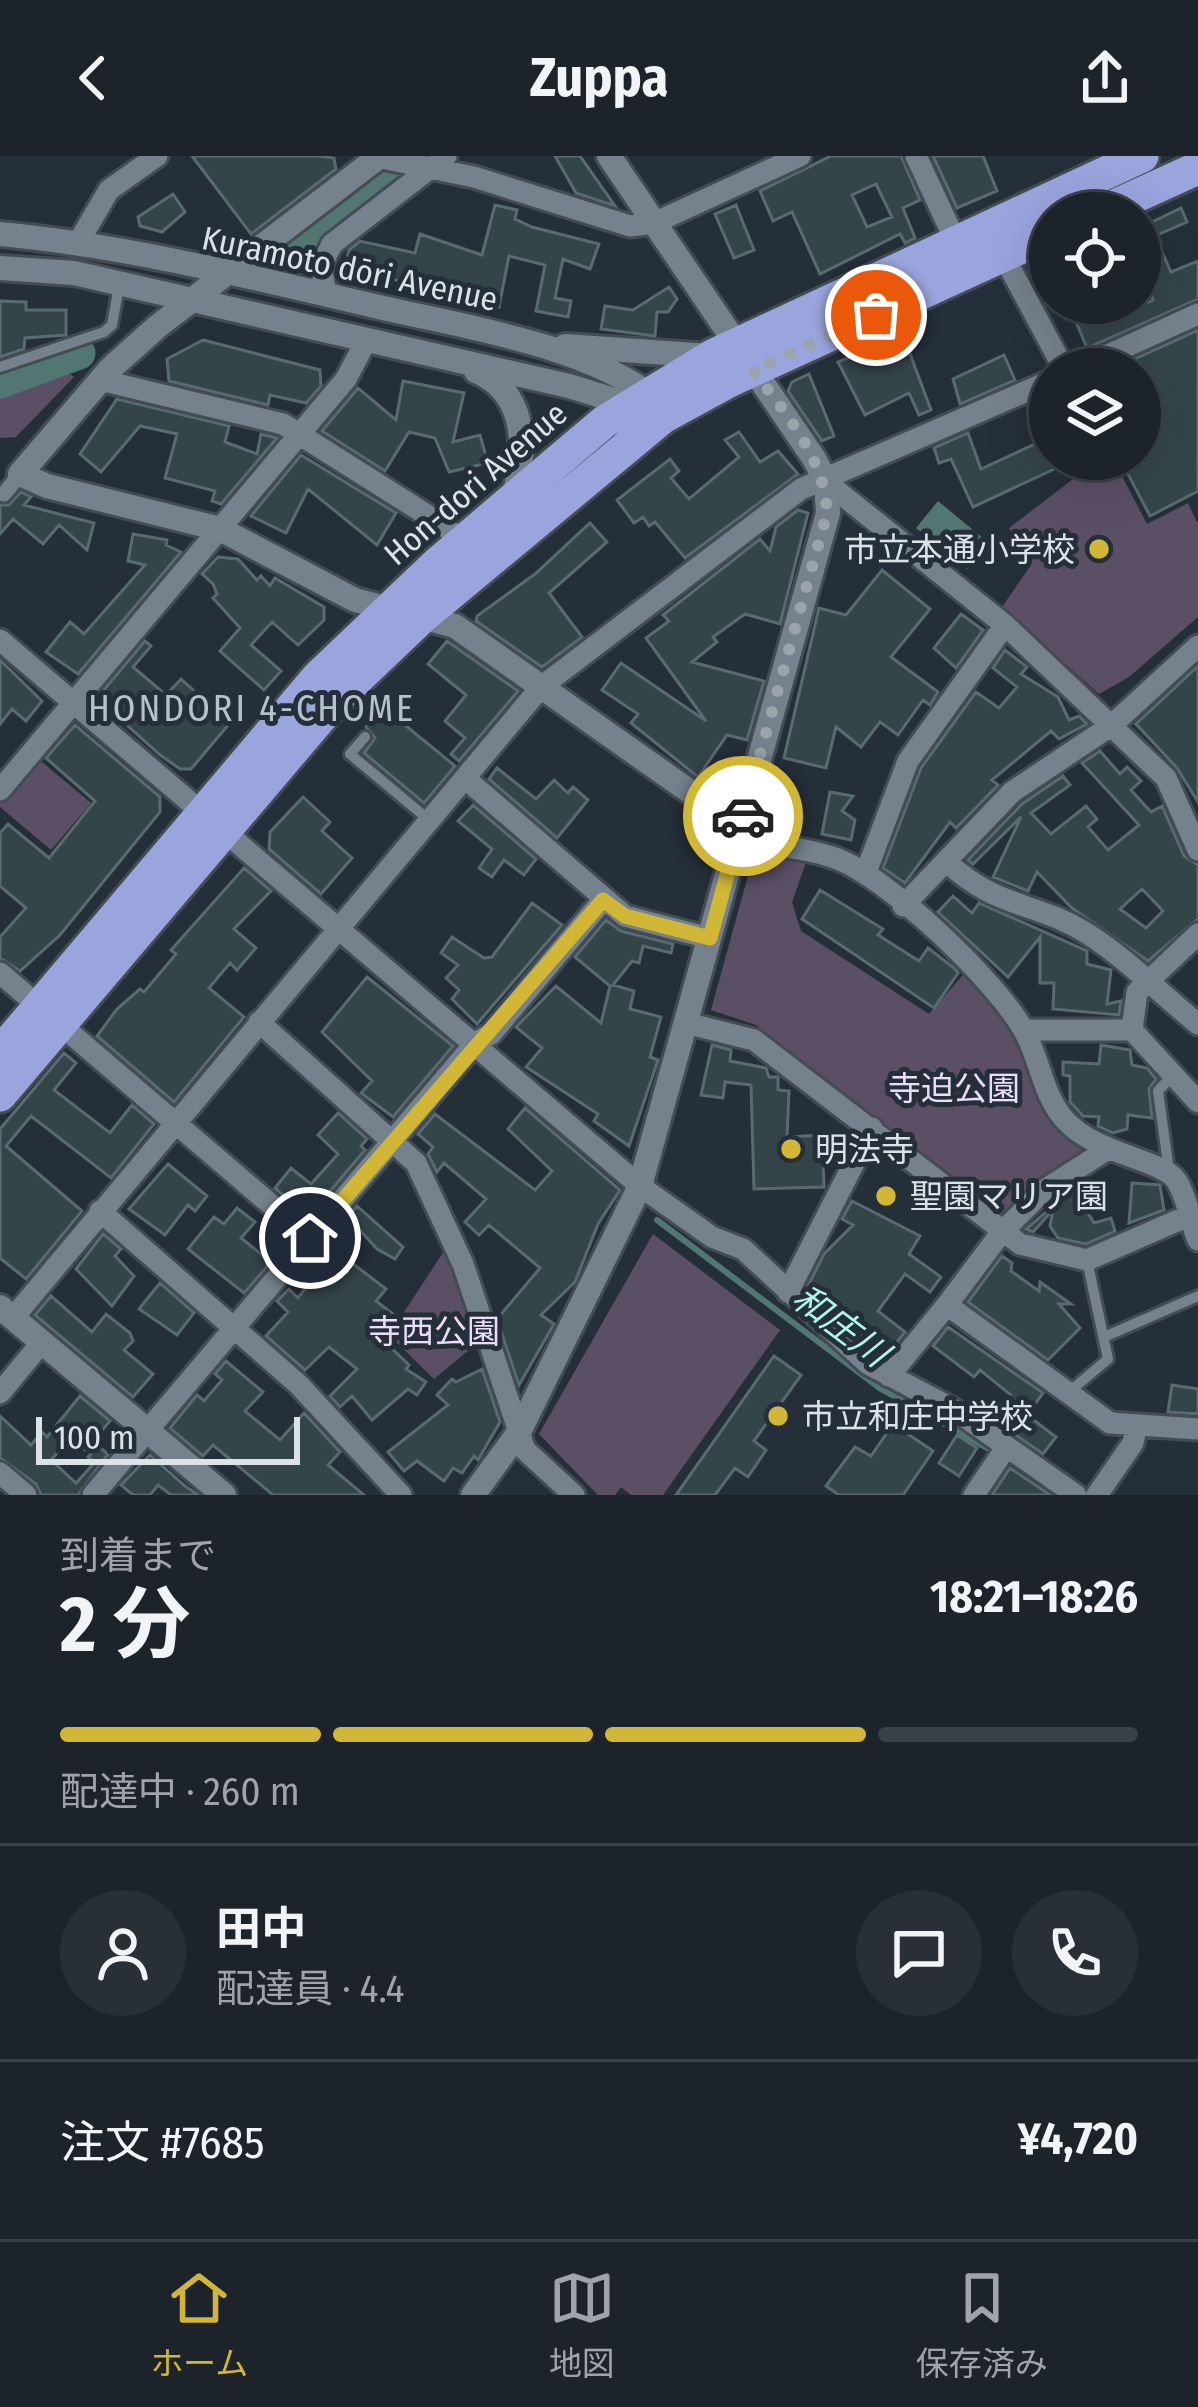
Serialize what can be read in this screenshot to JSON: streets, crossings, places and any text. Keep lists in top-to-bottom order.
{
  "streets": {
    "highway": ["Hon-dori Avenue"],
    "street": ["Kuramoto dōri Avenue"]
  },
  "crossings": [
    ["Kuramoto dōri Avenue", "Hon-dori Avenue"]
  ],
  "districts": ["HONDORI 4-CHOME"],
  "water": ["和庄川"],
  "parks": ["寺迫公園", "寺西公園"],
  "places": [
    "市立本通小学校",
    "明法寺",
    "聖園マリア園",
    "市立和庄中学校"
  ],
  "scale_bar": "100 m",
  "page": {
    "header": "Zuppa",
    "scale": "100 m",
    "heading": ["2 分", "到着まで", "18:21–18:26"],
    "panel": [
      "田中",
      "配達員 · 4.4",
      "注文 #7685",
      "¥4,720"
    ],
    "bar": "配達中 · 260 m",
    "tabs": ["ホーム", "地図", "保存済み"]
  }
}
